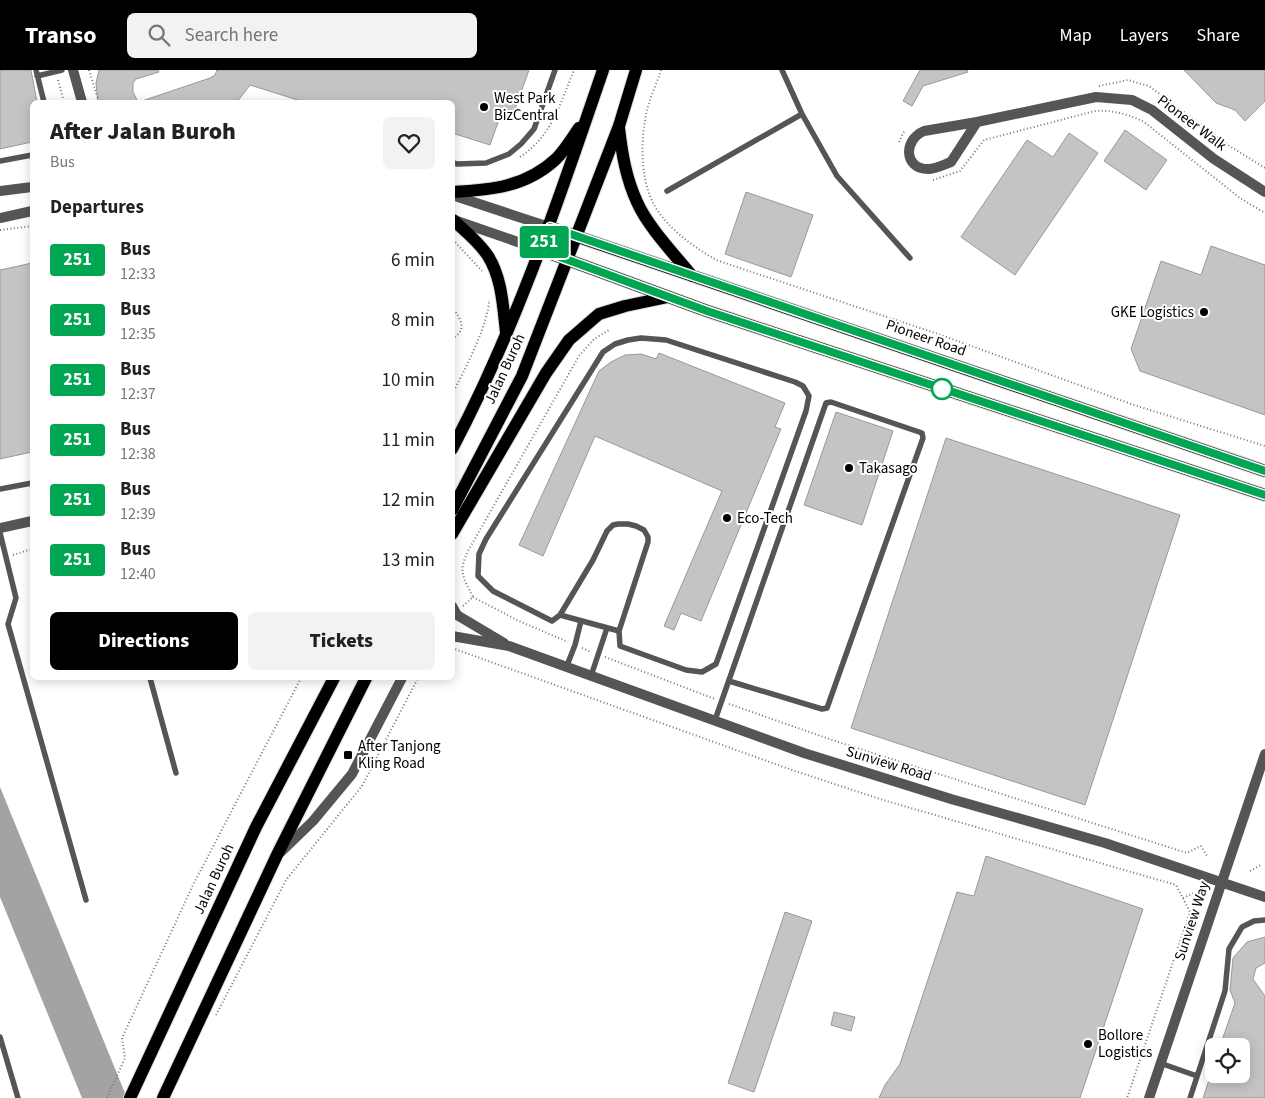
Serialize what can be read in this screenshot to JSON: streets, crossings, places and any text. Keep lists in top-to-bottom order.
{
  "streets": {
    "main road": ["Pioneer Road", "Jalan Buroh"],
    "street": ["Pioneer Walk", "Sunview Road", "Sunview Way"]
  },
  "crossings": [
    ["Pioneer Road", "Jalan Buroh"],
    ["Sunview Road", "Sunview Way"]
  ],
  "places": {
    "other": [
      "West Park BizCentral",
      "GKE Logistics",
      "Takasago",
      "Eco-Tech",
      "Bollore Logistics"
    ],
    "transit": ["After Tanjong Kling Road"]
  },
  "lines": ["bus line 251"],
  "page": {
    "header": "Transo",
    "search": "Search here",
    "nav": ["Map", "Layers", "Share"],
    "on_map": "251",
    "heading": [
      ["After Jalan Buroh", "Bus"],
      "Departures"
    ],
    "list": [
      {
        "mark": "251",
        "name": "Bus",
        "note": "12:33",
        "value": "6 min"
      },
      {
        "mark": "251",
        "name": "Bus",
        "note": "12:35",
        "value": "8 min"
      },
      {
        "mark": "251",
        "name": "Bus",
        "note": "12:37",
        "value": "10 min"
      },
      {
        "mark": "251",
        "name": "Bus",
        "note": "12:38",
        "value": "11 min"
      },
      {
        "mark": "251",
        "name": "Bus",
        "note": "12:39",
        "value": "12 min"
      },
      {
        "mark": "251",
        "name": "Bus",
        "note": "12:40",
        "value": "13 min"
      }
    ],
    "buttons": ["Directions", "Tickets"]
  }
}
